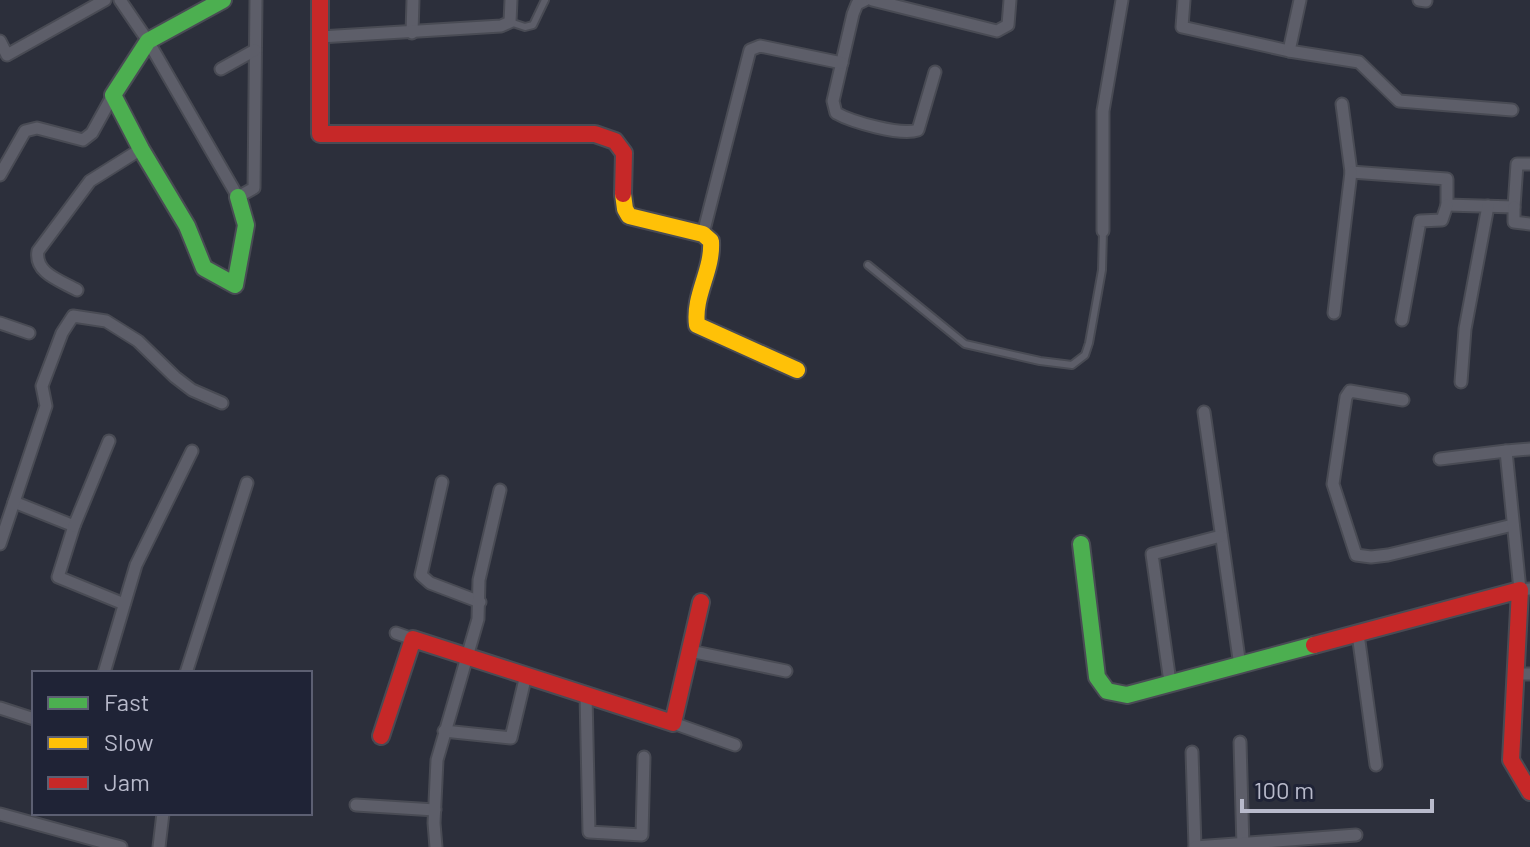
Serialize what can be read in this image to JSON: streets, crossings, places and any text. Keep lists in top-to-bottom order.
{
  "legend": ["Fast", "Slow", "Jam"],
  "scale_bar": "100 m"
}
